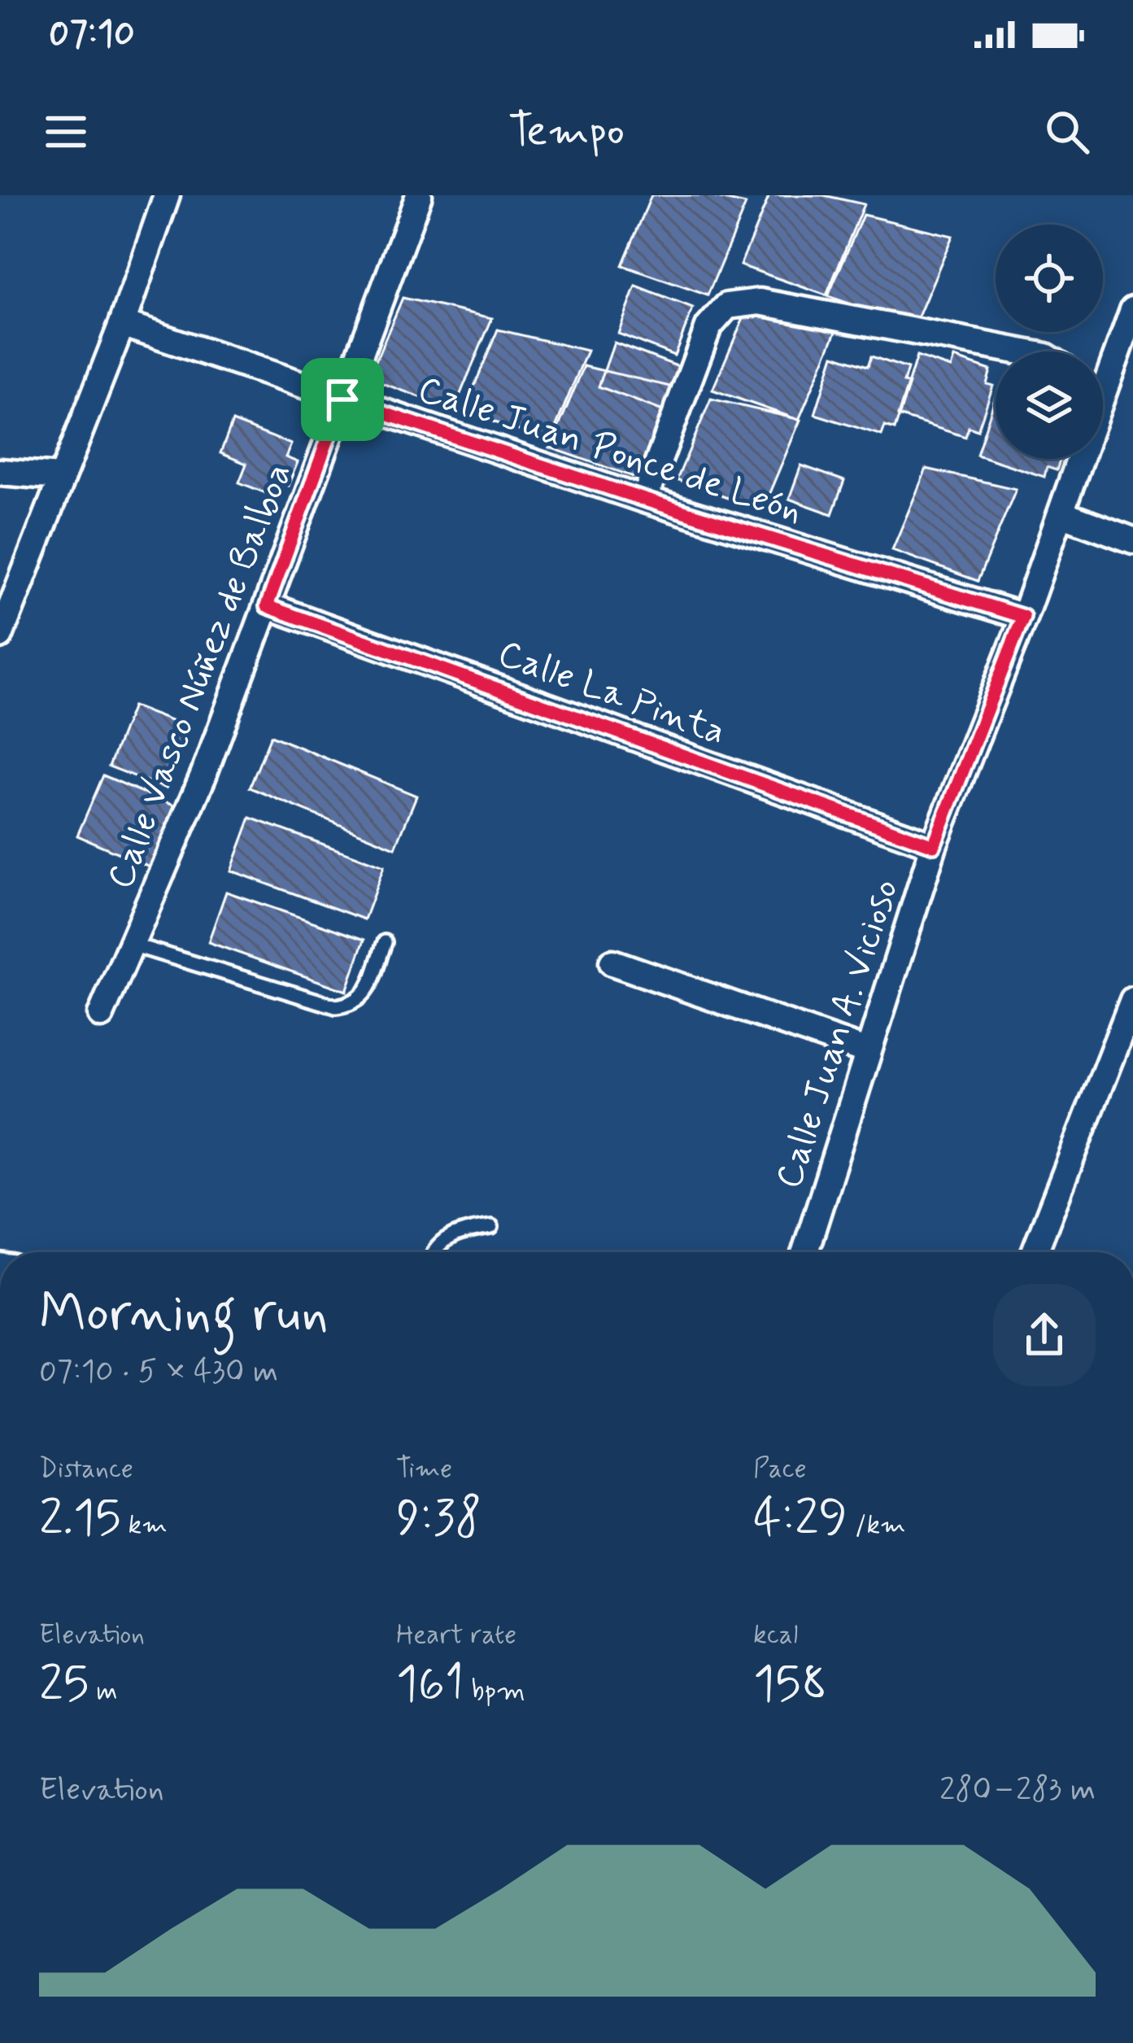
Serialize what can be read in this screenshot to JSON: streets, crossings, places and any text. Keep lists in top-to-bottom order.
{
  "streets": {
    "street": [
      "Calle Juan Ponce de León",
      "Calle Vasco Núñez de Balboa",
      "Calle La Pinta",
      "Calle Juan A. Vicioso"
    ]
  },
  "crossings": [
    ["Calle Juan Ponce de León", "Calle Vasco Núñez de Balboa"],
    ["Calle Juan Ponce de León", "Calle Juan A. Vicioso"],
    ["Calle Vasco Núñez de Balboa", "Calle La Pinta"],
    ["Calle La Pinta", "Calle Juan A. Vicioso"]
  ],
  "page": {
    "status": "07:10",
    "header": "Tempo",
    "heading": ["Morning run", "07:10 · 5 × 430 m"],
    "stats": [
      ["Distance", "2.15 km"],
      ["Time", "9:38"],
      ["Pace", "4:29 /km"],
      ["Elevation", "25 m"],
      ["Heart rate", "161 bpm"],
      ["kcal", "158"]
    ],
    "chart": ["Elevation", "280–283 m"]
  }
}
